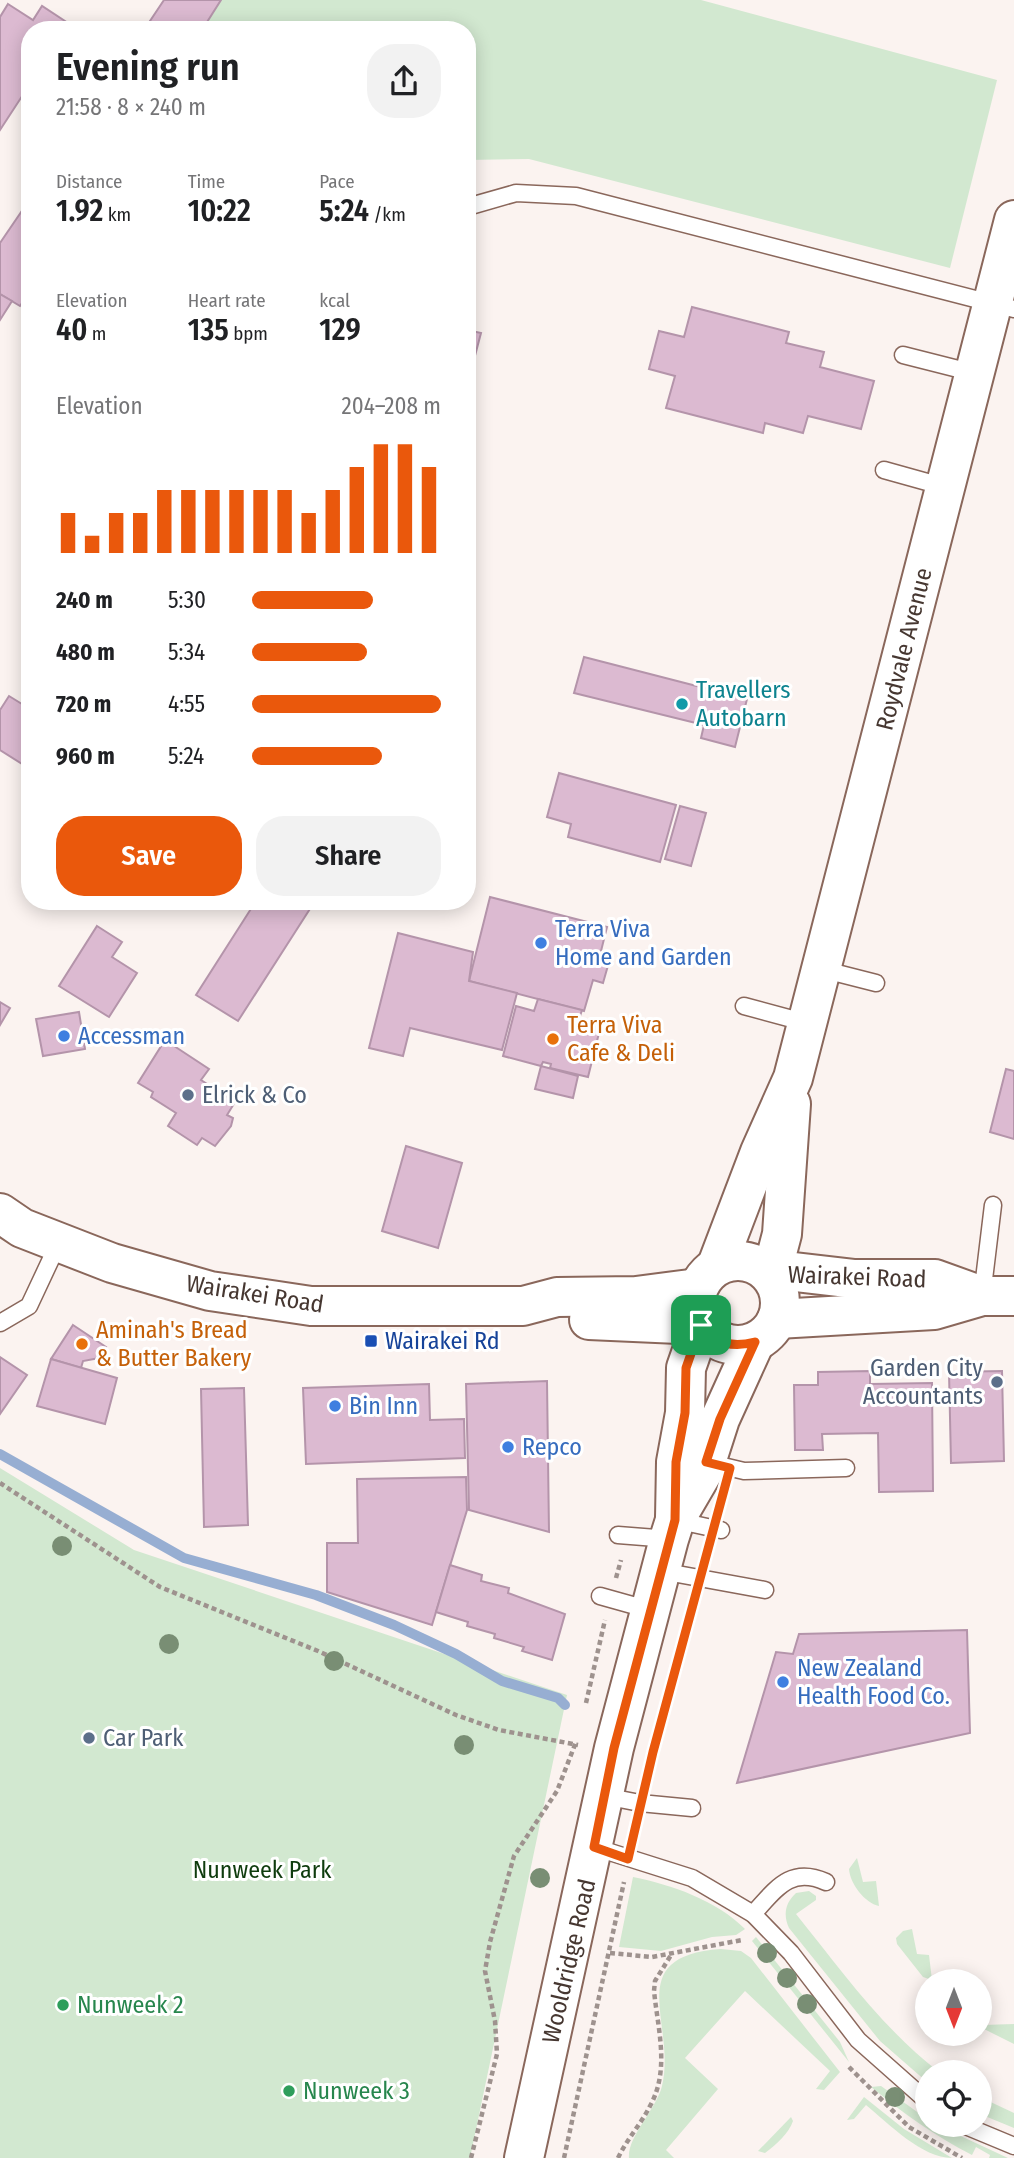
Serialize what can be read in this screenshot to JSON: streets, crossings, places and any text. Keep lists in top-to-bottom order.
{
  "streets": {
    "street": ["Roydvale Avenue", "Wairakei Road", "Wooldridge Road"]
  },
  "crossings": [
    ["Roydvale Avenue", "Wairakei Road"],
    ["Roydvale Avenue", "Wooldridge Road"],
    ["Wairakei Road", "Wooldridge Road"]
  ],
  "parks": ["Nunweek Park"],
  "places": {
    "other": [
      "Travellers Autobarn",
      "Terra Viva Home and Garden",
      "Accessman",
      "Terra Viva Cafe & Deli",
      "Elrick & Co",
      "Aminah's Bread & Butter Bakery",
      "Garden City Accountants",
      "Bin Inn",
      "Repco",
      "New Zealand Health Food Co.",
      "Car Park",
      "Nunweek 2",
      "Nunweek 3"
    ],
    "transit": ["Wairakei Rd"]
  },
  "north": "bottom",
  "page": {
    "heading": ["Evening run", "21:58 · 8 × 240 m"],
    "stats": [
      ["Distance", "1.92 km"],
      ["Time", "10:22"],
      ["Pace", "5:24 /km"],
      ["Elevation", "40 m"],
      ["Heart rate", "135 bpm"],
      ["kcal", "129"]
    ],
    "chart": ["Elevation", "204–208 m"],
    "list": [
      {
        "name": "240 m",
        "note": "5:30"
      },
      {
        "name": "480 m",
        "note": "5:34"
      },
      {
        "name": "720 m",
        "note": "4:55"
      },
      {
        "name": "960 m",
        "note": "5:24"
      }
    ],
    "buttons": ["Save", "Share"]
  }
}
